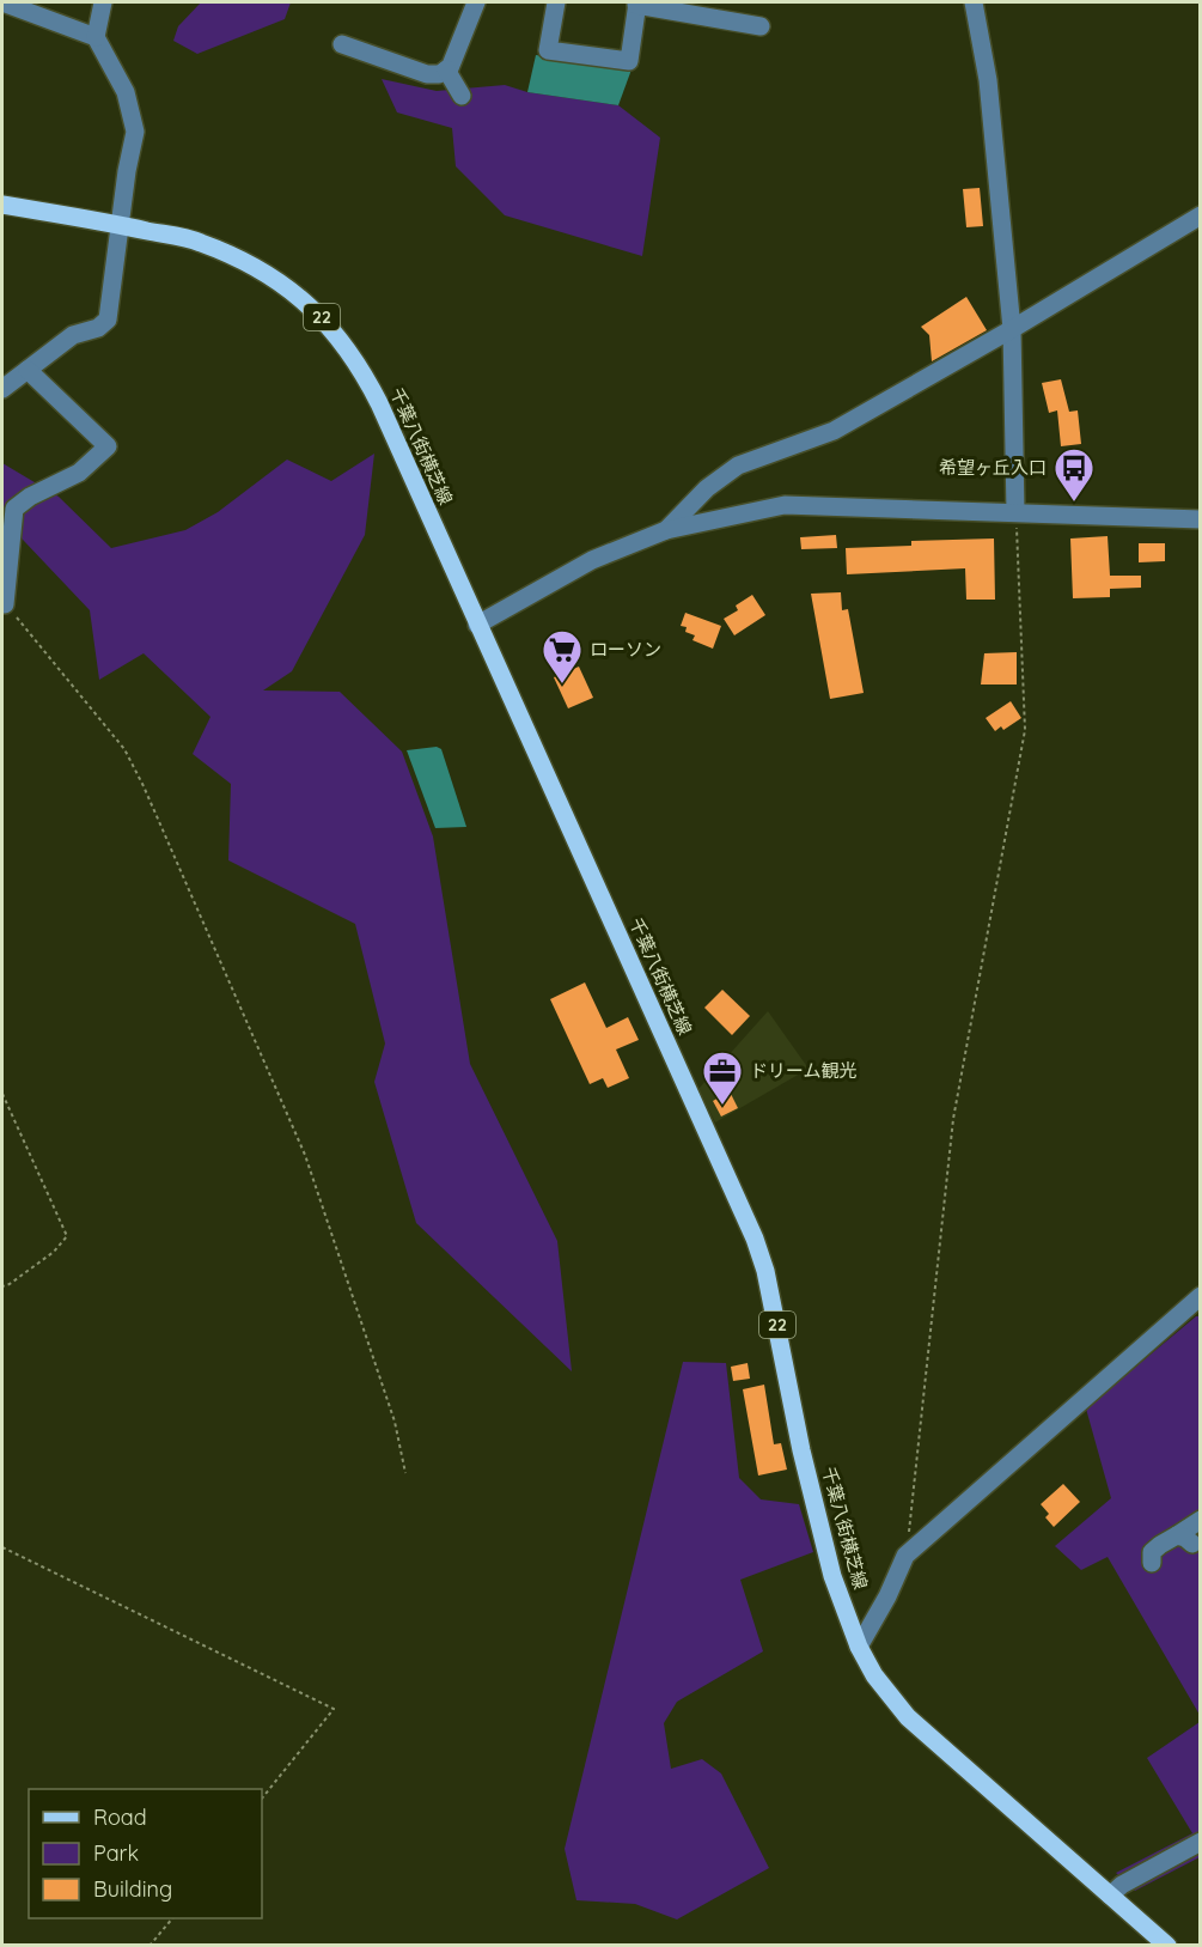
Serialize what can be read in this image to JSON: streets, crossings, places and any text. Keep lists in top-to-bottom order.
{
  "streets": {
    "main road": ["22", "千葉八街横芝線"]
  },
  "places": {
    "bus stop": ["希望ヶ丘入口"],
    "supermarket": ["ローソン"],
    "office": ["ドリーム観光"]
  },
  "legend": ["Road", "Park", "Building"]
}
